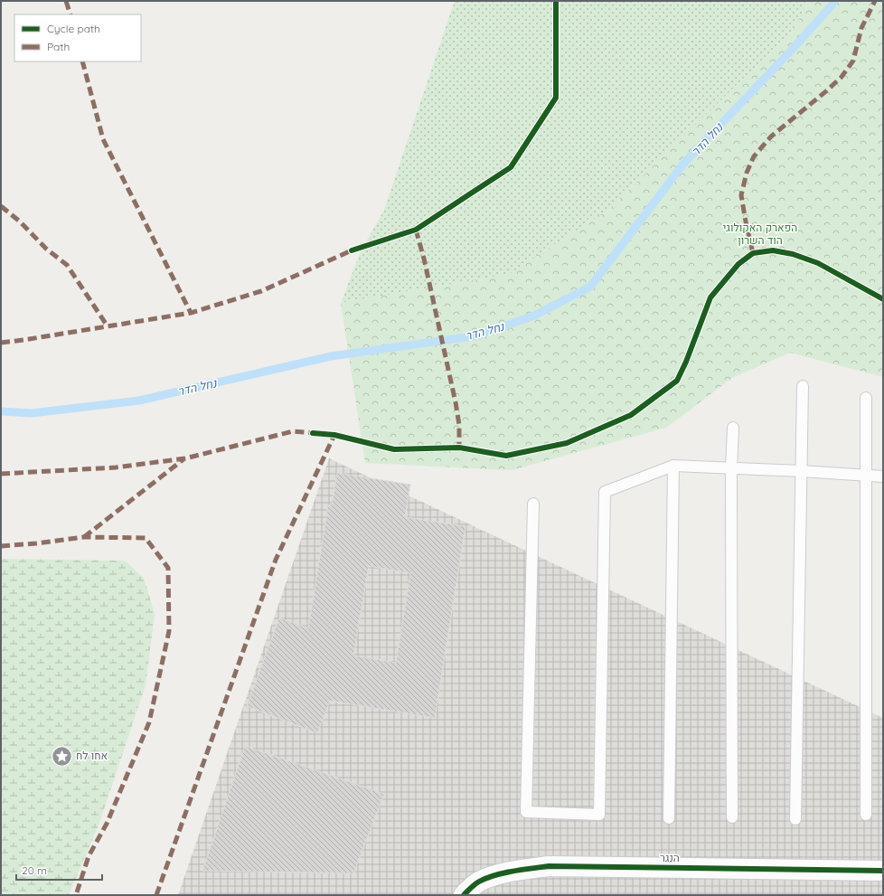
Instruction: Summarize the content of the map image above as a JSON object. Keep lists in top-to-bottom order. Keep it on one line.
{"streets":{"street":["הנגר"]},"water":["נחל הדר"],"parks":["הפארק האקולוגי הוד השרון"],"places":{"place":["אחו לח"]},"legend":["Cycle path","Path"],"scale_bar":"20 m"}
